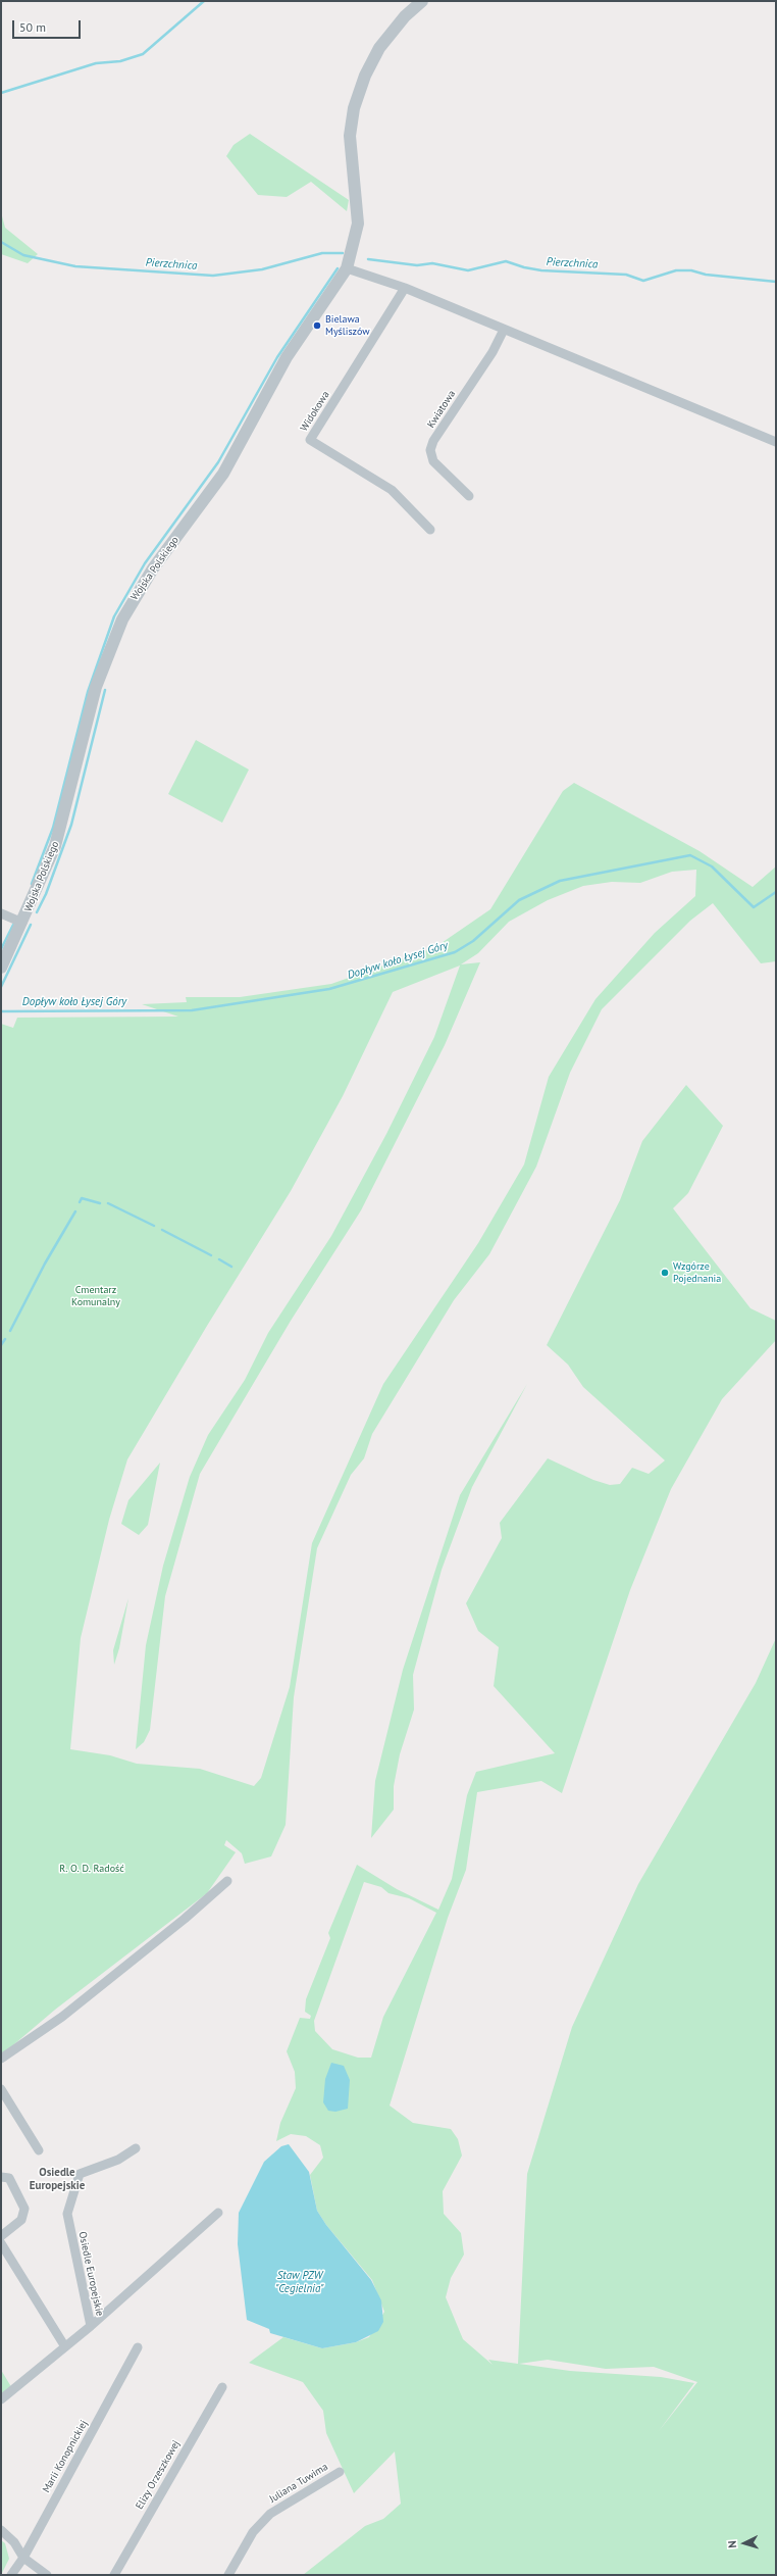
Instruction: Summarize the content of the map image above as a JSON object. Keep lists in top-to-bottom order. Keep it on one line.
{"streets":{"street":["Kwiatowa","Widokowa","Wojska Polskiego","Osiedle Europejskie","Marii Konopnickiej","Elizy Orzeszkowej","Juliana Tuwima"]},"districts":["Osiedle Europejskie"],"water":["Pierzchnica","Dopływ koło Łysej Góry","Staw PZW \"Cegielnia\""],"parks":["Cmentarz Komunalny","R. O. D. Radość"],"places":["Bielawa Myśliszów","Wzgórze Pojednania"],"scale_bar":"50 m","north":"left"}
